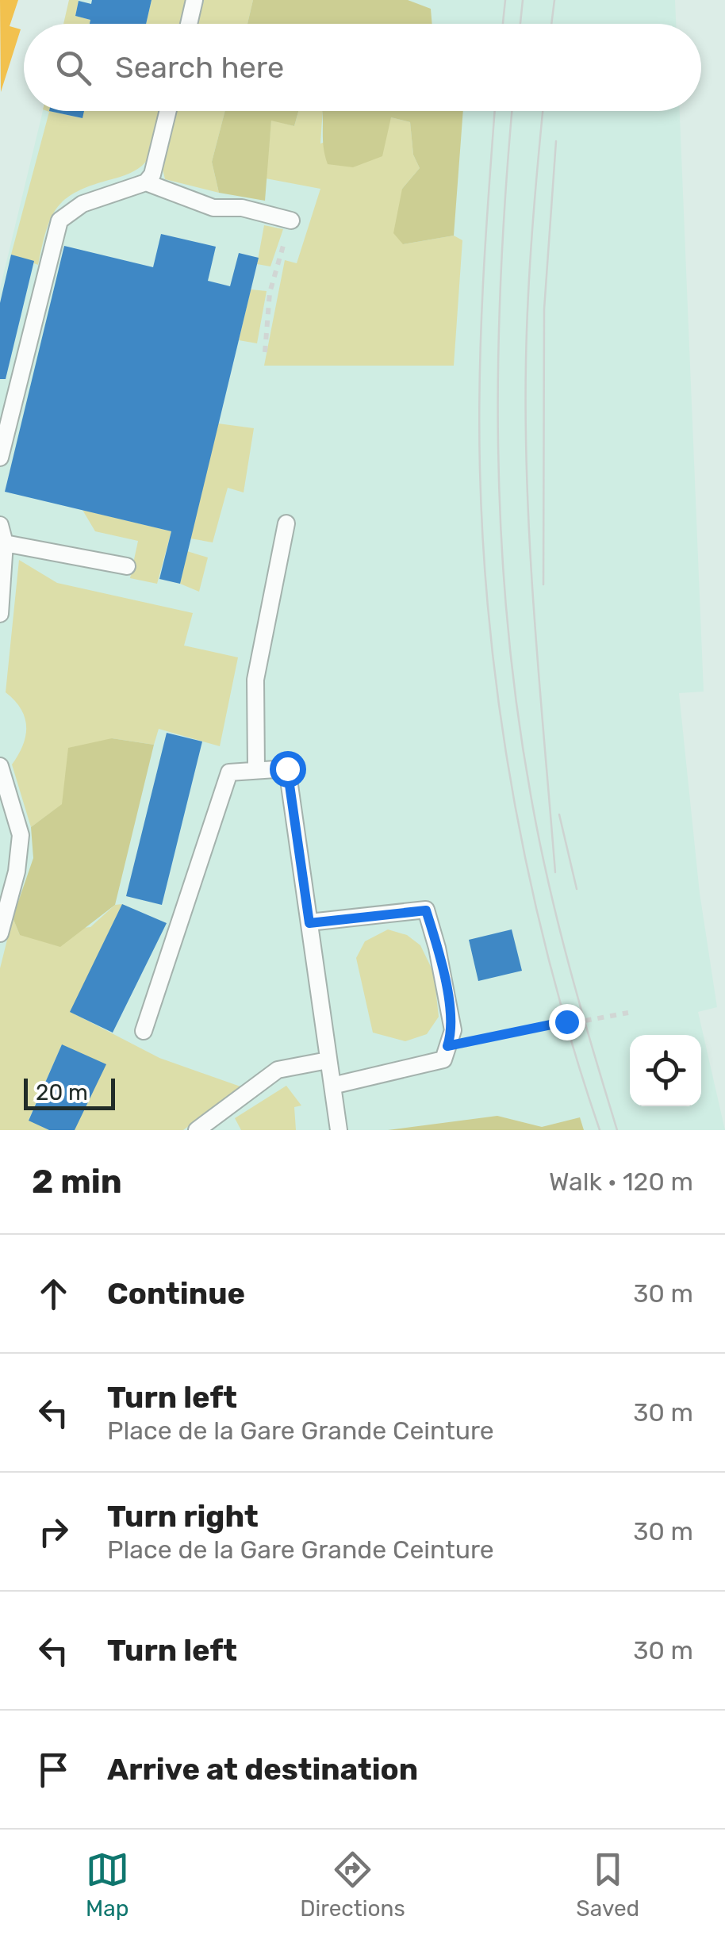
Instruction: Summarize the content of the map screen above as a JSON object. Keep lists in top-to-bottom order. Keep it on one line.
{"scale_bar":"20 m","page":{"search":"Search here","scale":"20 m","heading":["2 min","Walk · 120 m"],"list":[["Continue","30 m"],["Turn left","Place de la Gare Grande Ceinture","30 m"],["Turn right","Place de la Gare Grande Ceinture","30 m"],["Turn left","30 m"],"Arrive at destination"],"nav":["Map","Directions","Saved"]}}
